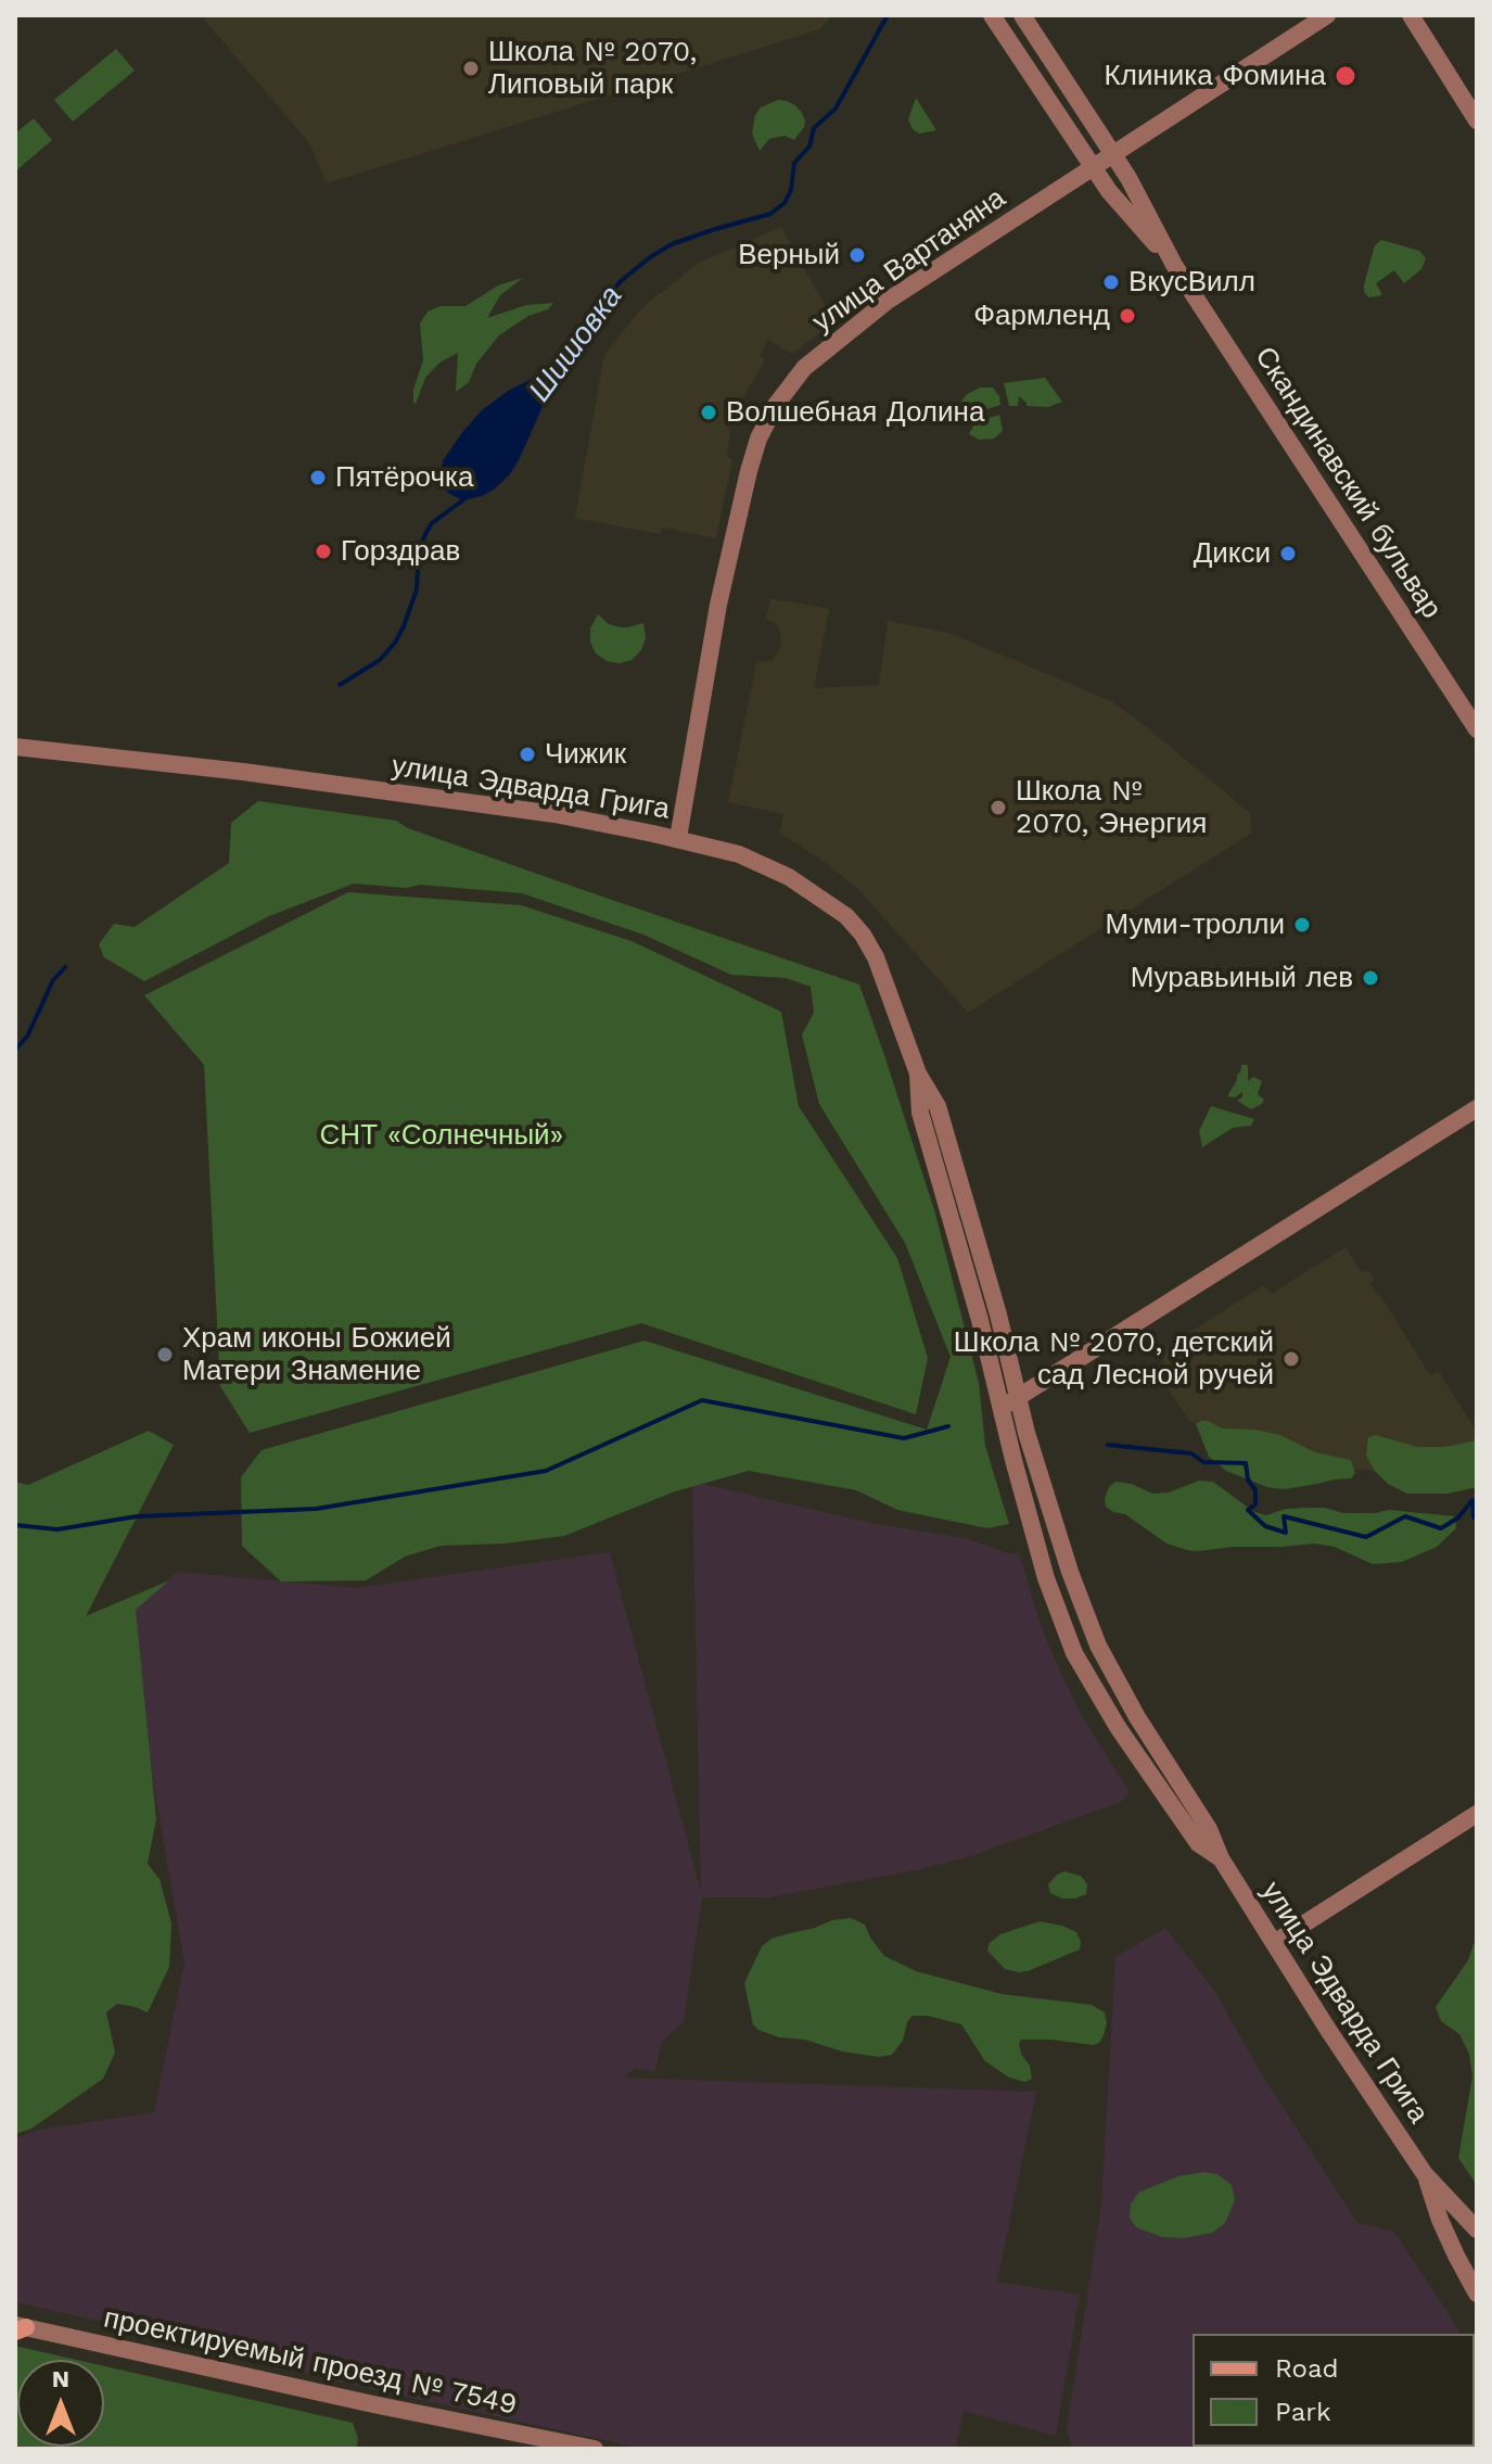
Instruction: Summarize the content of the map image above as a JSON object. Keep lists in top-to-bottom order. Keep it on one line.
{"streets":{"street":["улица Вартаняна","Скандинавский бульвар","улица Эдварда Грига","проектируемый проезд № 7549"]},"crossings":[["улица Вартаняна","Скандинавский бульвар"],["улица Вартаняна","улица Эдварда Грига"]],"water":["Шишовка"],"parks":["СНТ «Солнечный»"],"places":["Школа № 2070, Липовый парк","Клиника Фомина","Верный","ВкусВилл","Фармленд","Волшебная Долина","Пятёрочка","Горздрав","Дикси","Чижик","Школа № 2070, Энергия","Муми-тролли","Муравьиный лев","Храм иконы Божией Матери Знамение","Школа № 2070, детский сад Лесной ручей"],"legend":["Road","Park"],"north":"top"}
